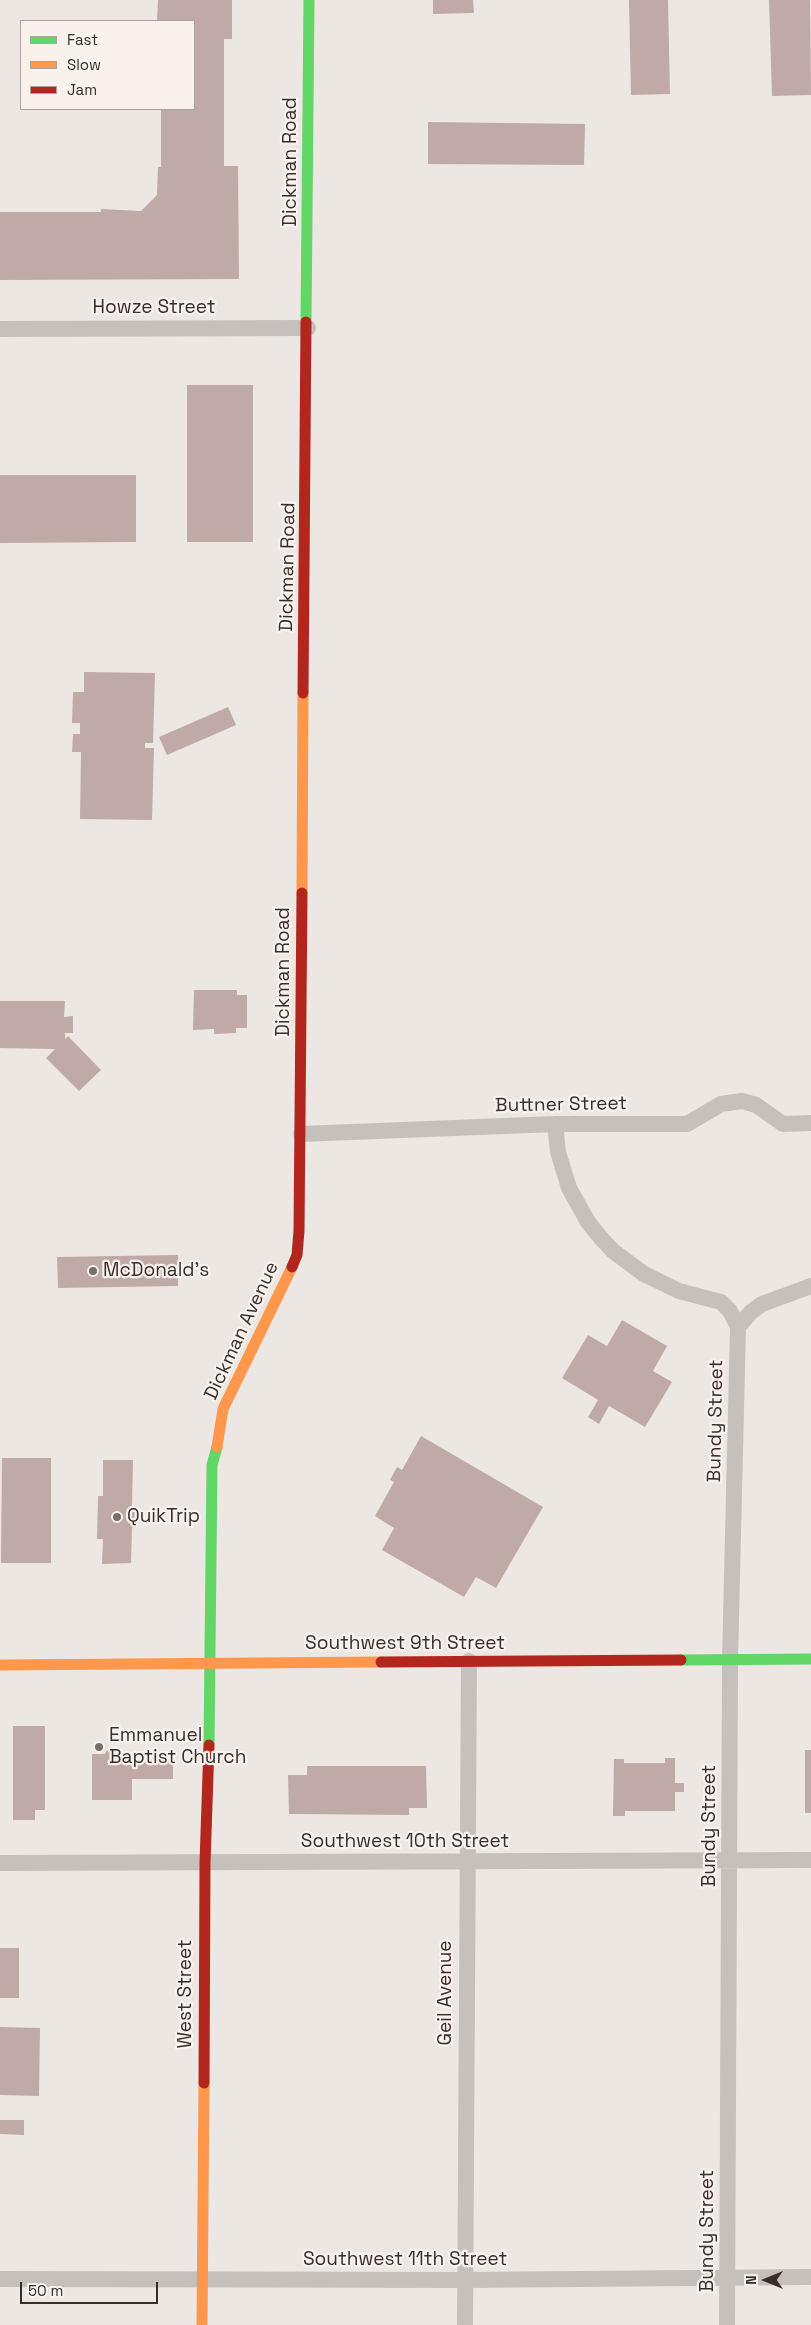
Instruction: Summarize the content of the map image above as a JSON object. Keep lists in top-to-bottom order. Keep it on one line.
{"streets":{"street":["Dickman Road","Howze Street","Buttner Street","Dickman Avenue","Bundy Street","Southwest 9th Street","Southwest 10th Street","Geil Avenue","West Street","Southwest 11th Street"]},"crossings":[["Dickman Road","Howze Street"],["Dickman Road","Buttner Street"],["Dickman Road","Dickman Avenue"],["Buttner Street","Dickman Avenue"],["Dickman Avenue","Southwest 9th Street"],["Dickman Avenue","West Street"],["Bundy Street","Southwest 9th Street"],["Bundy Street","Southwest 10th Street"],["Bundy Street","Southwest 11th Street"],["Southwest 9th Street","Geil Avenue"],["Southwest 9th Street","West Street"],["Southwest 10th Street","Geil Avenue"],["Southwest 10th Street","West Street"],["Geil Avenue","Southwest 11th Street"],["West Street","Southwest 11th Street"]],"places":["McDonald's","QuikTrip","Emmanuel Baptist Church"],"legend":["Fast","Slow","Jam"],"scale_bar":"50 m","north":"left"}
